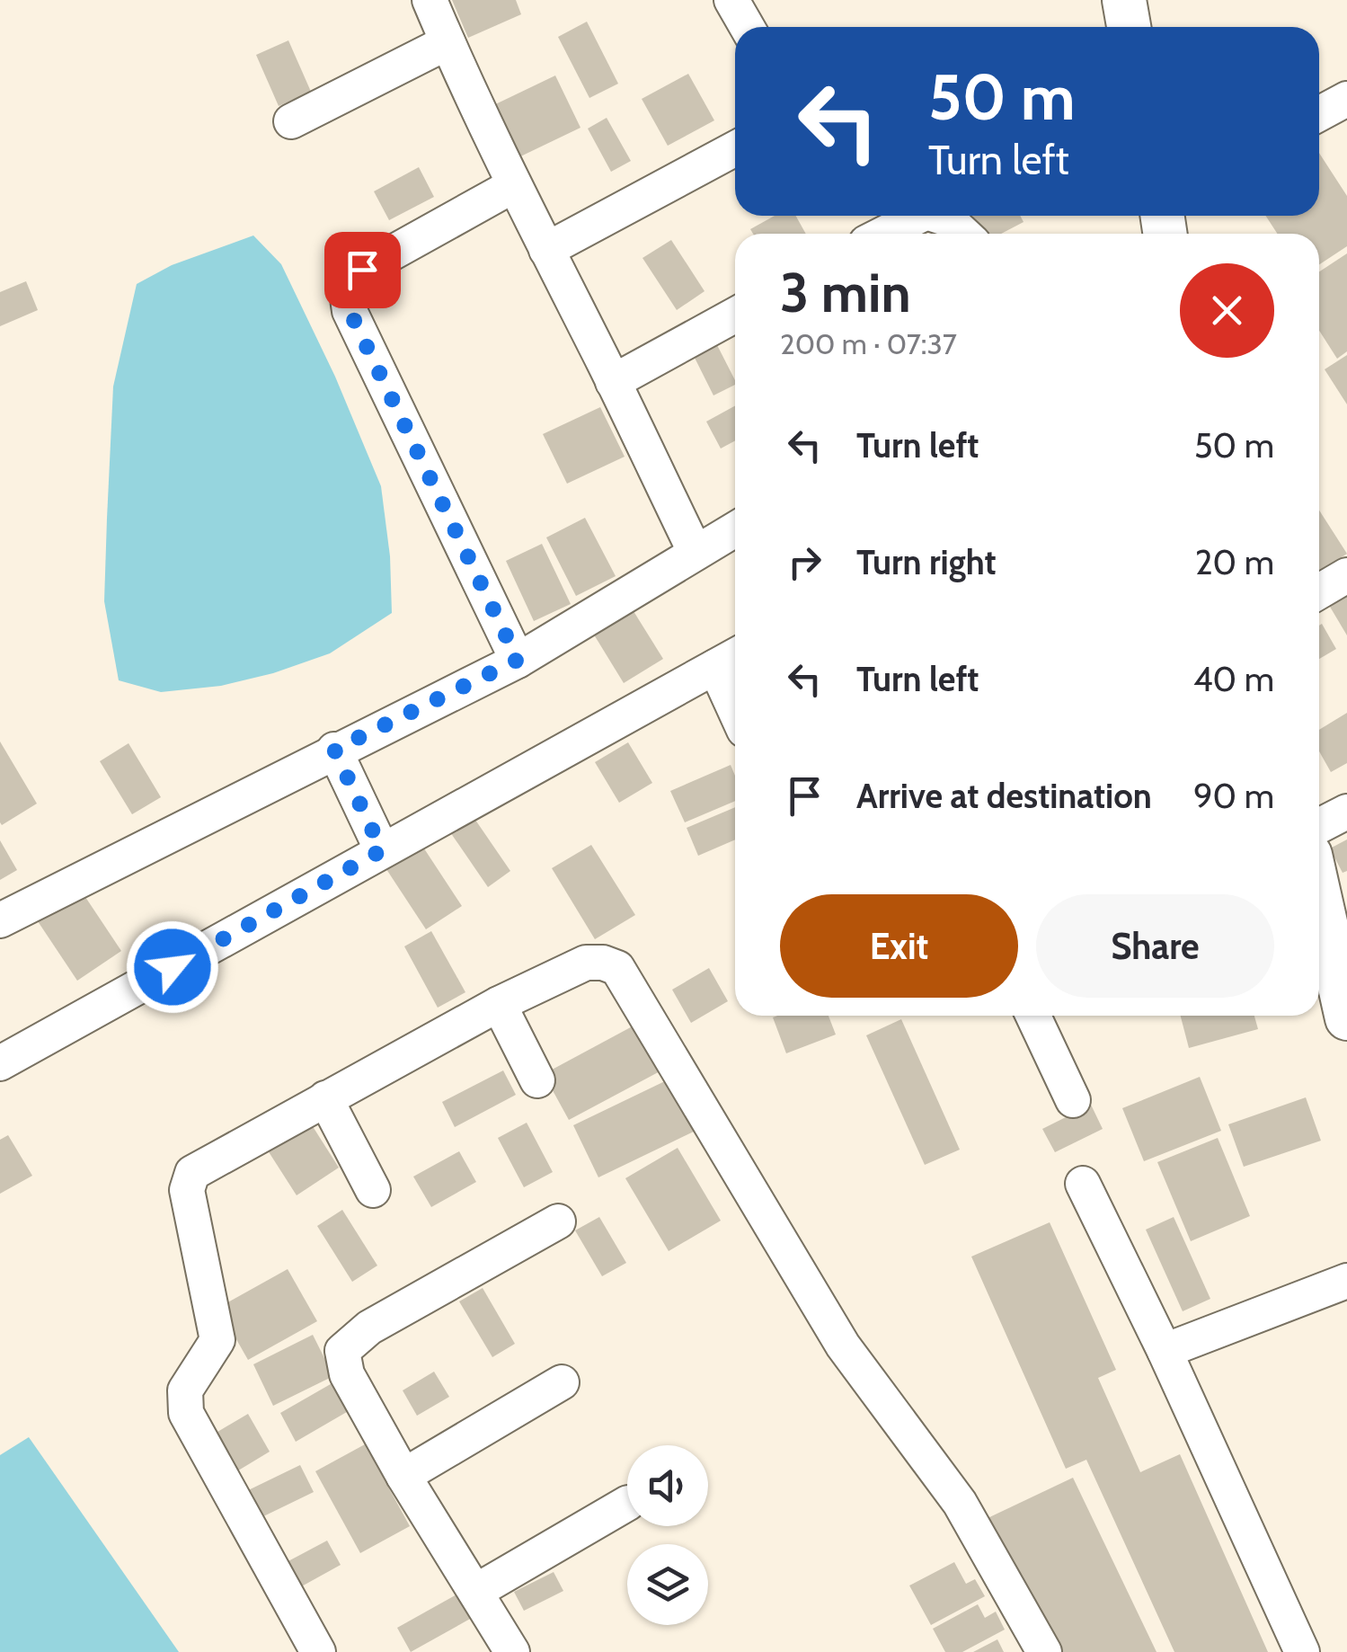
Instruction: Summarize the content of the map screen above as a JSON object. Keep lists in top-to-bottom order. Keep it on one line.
{"page":{"turn":["50 m","Turn left"],"heading":["3 min","200 m · 07:37"],"list":[{"name":"Turn left","value":"50 m"},{"name":"Turn right","value":"20 m"},{"name":"Turn left","value":"40 m"},{"name":"Arrive at destination","value":"90 m"}],"buttons":["Exit","Share"]}}
